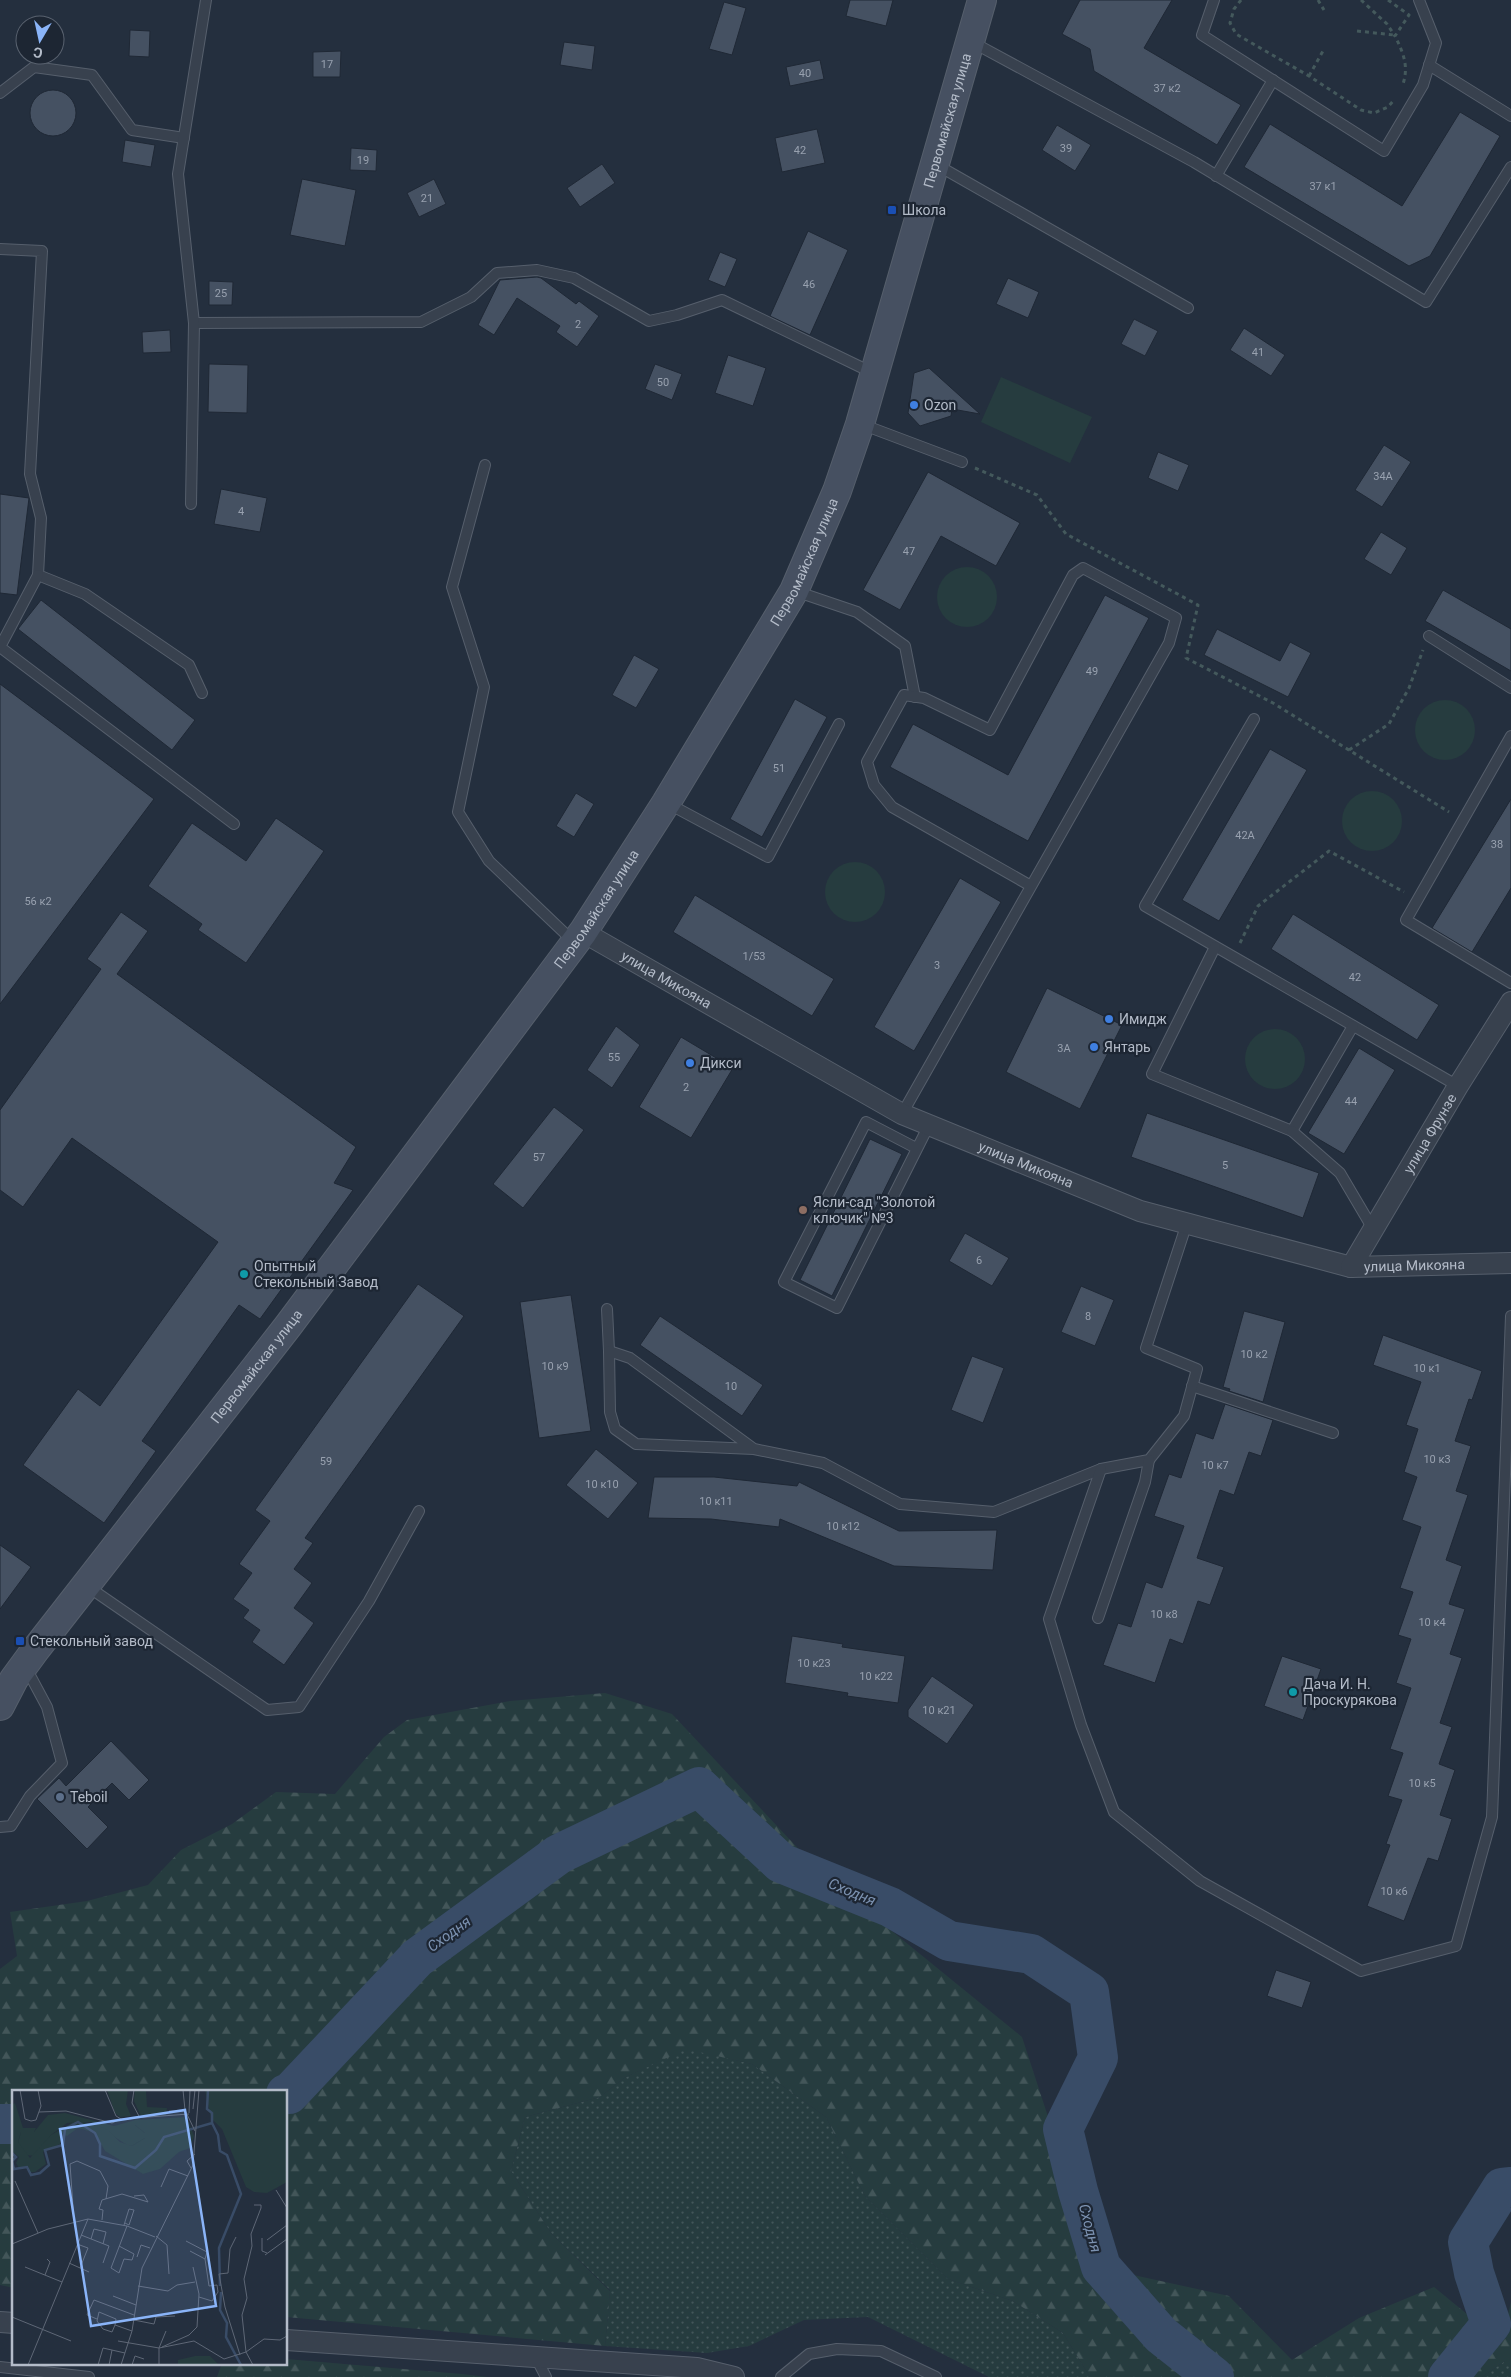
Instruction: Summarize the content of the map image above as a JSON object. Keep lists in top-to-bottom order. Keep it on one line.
{"streets":{"main road":["Первомайская улица"],"street":["улица Микояна","улица Фрунзе"]},"crossings":[["Первомайская улица","улица Микояна"],["улица Микояна","улица Фрунзе"]],"water":["Сходня"],"places":{"transit":["Школа","Стекольный завод"],"other":["Ozon","Имидж","Янтарь","Дикси","Ясли-сад \"Золотой ключик\" №3","Опытный Стекольный Завод","Дача И. Н. Проскурякова","Teboil"]},"house_numbers":["17","40","37 к2","39","42","19","37 к1","21","46","25","2","41","50","34А","4","47","49","51","42А","38","56 к2","1/53","3","42","3А","55","2","44","57","5","6","8","10 к2","10 к9","10 к1","10","10 к3","59","10 к7","10 к10","10 к11","10 к12","10 к8","10 к4","10 к23","10 к22","10 к21","10 к5","10 к6"],"north":"bottom"}
